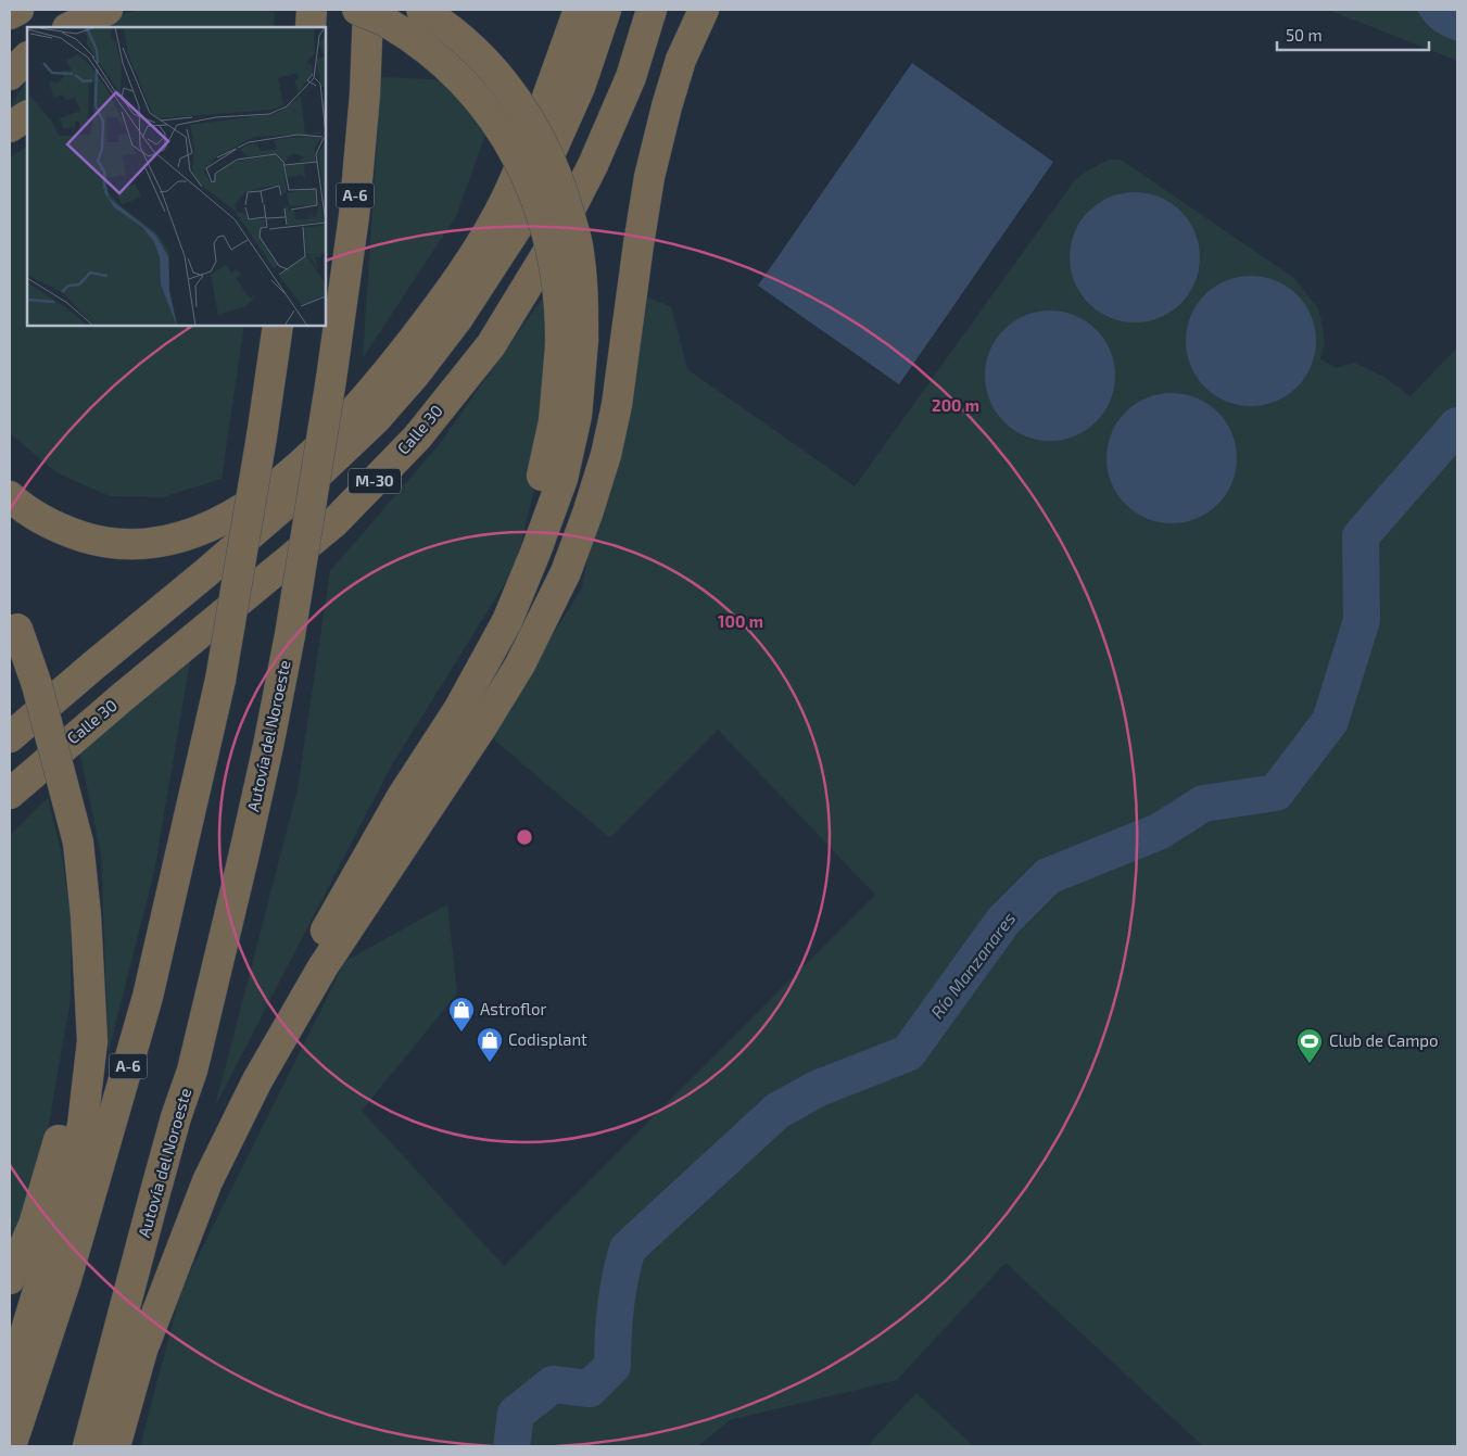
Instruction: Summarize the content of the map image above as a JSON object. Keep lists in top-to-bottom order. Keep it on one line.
{"streets":{"highway":["A-6","Calle 30","M-30","Autovía del Noroeste"]},"water":["Río Manzanares"],"places":{"shop":["Astroflor","Codisplant"],"sports":["Club de Campo"]},"scale_bar":"50 m","rings":["200 m","100 m"]}
